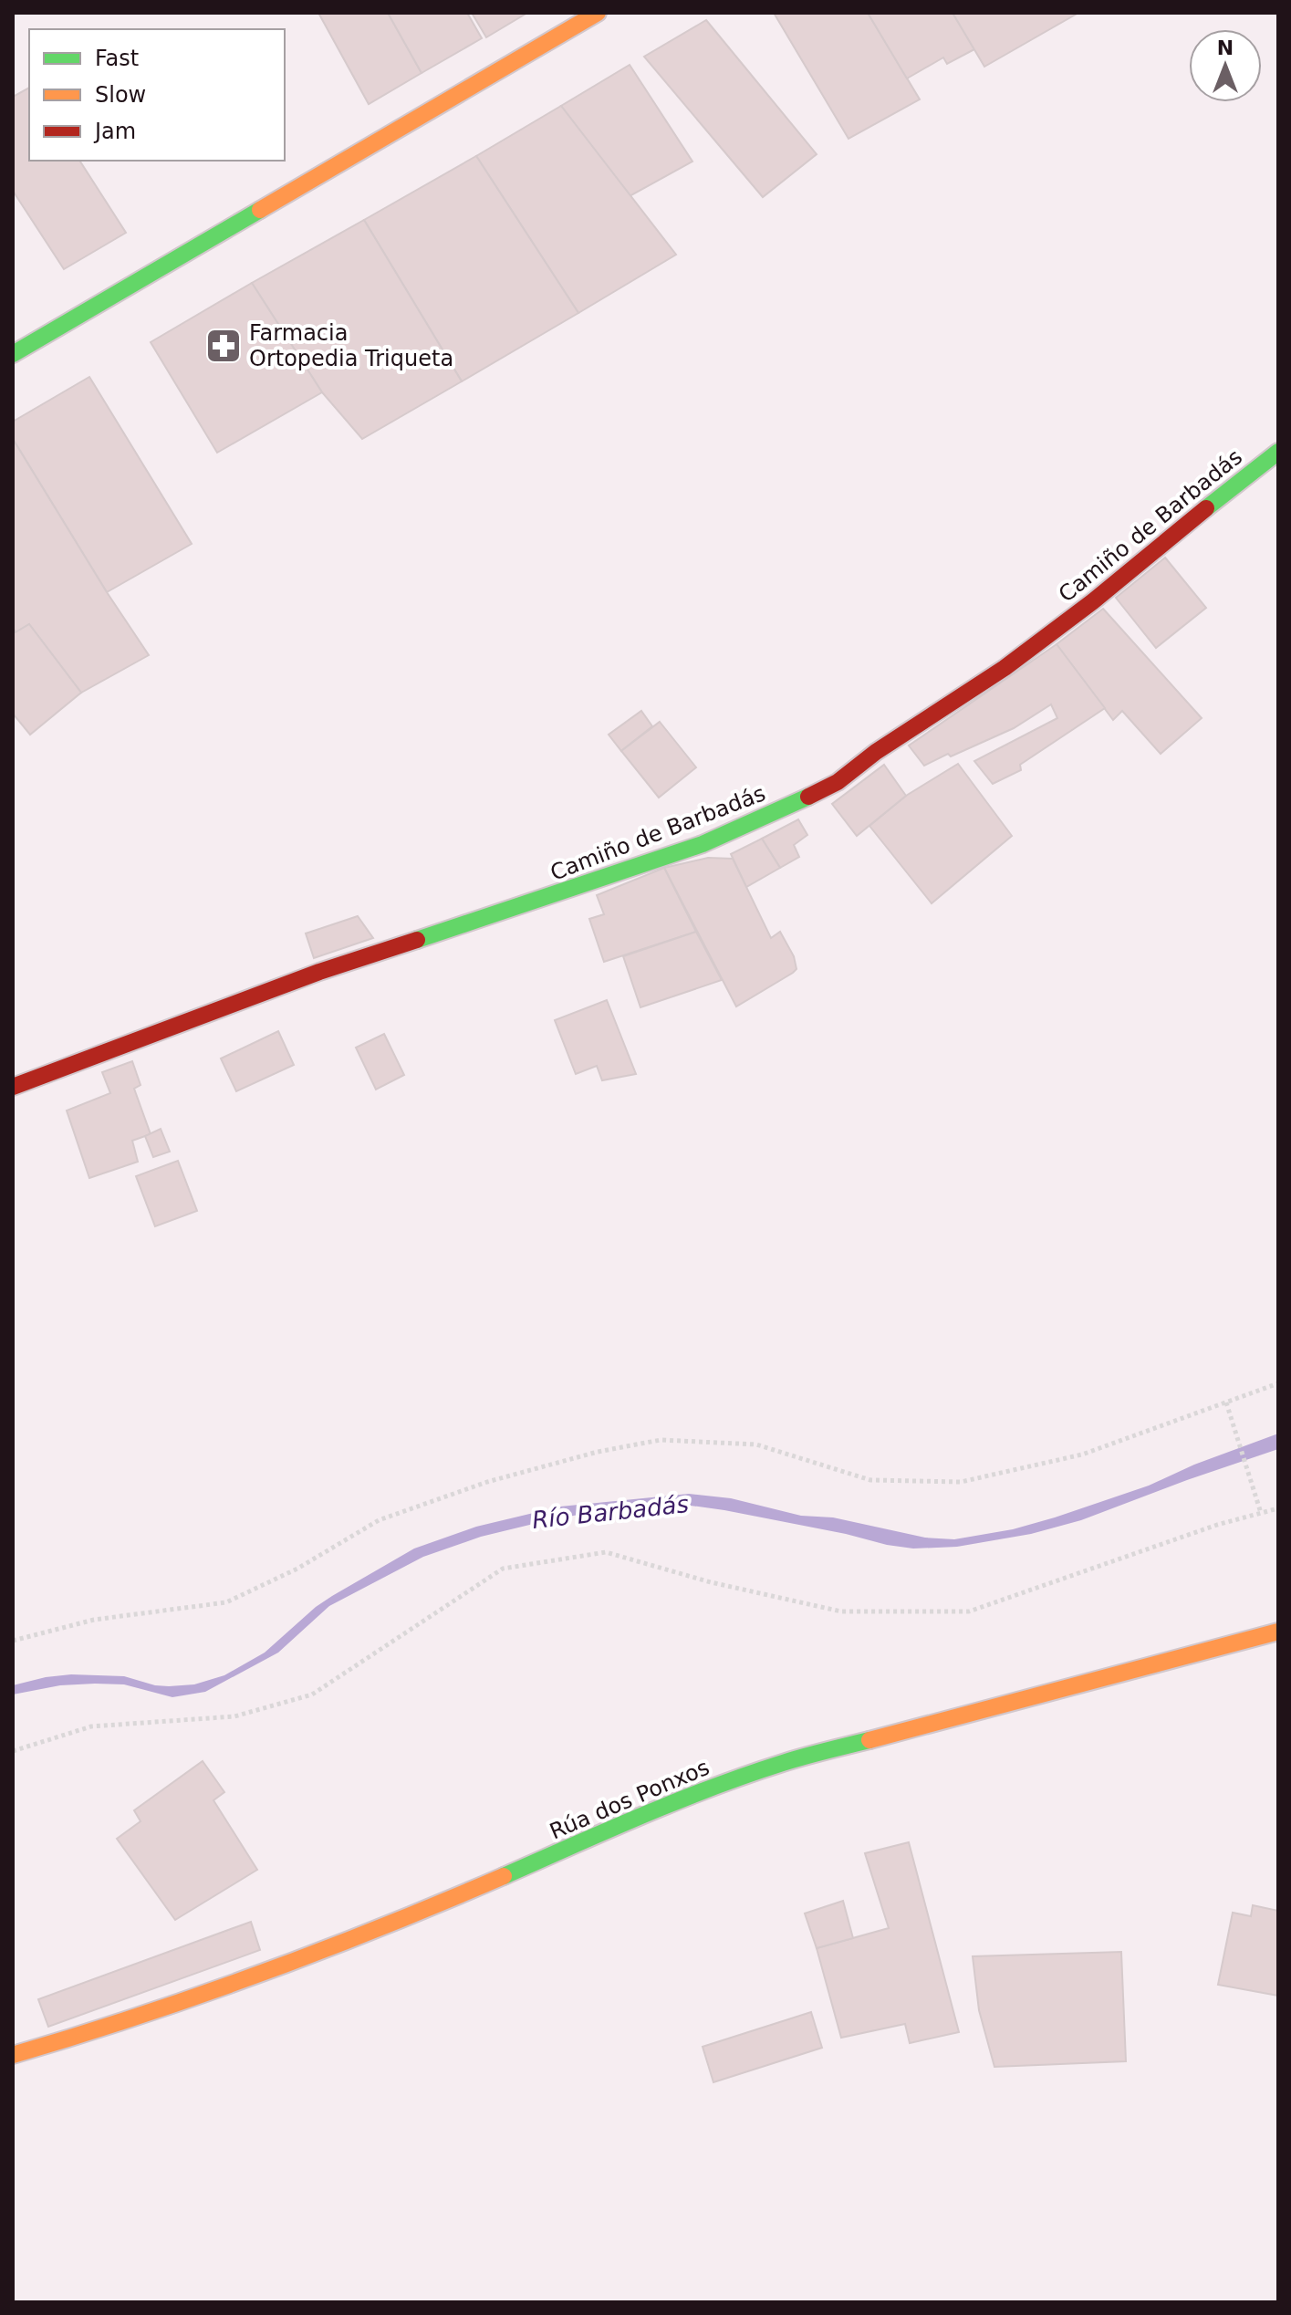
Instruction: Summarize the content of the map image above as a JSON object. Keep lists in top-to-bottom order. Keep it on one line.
{"streets":{"street":["Camiño de Barbadás","Rúa dos Ponxos"]},"water":["Río Barbadás"],"places":{"pharmacy":["Farmacia Ortopedia Triqueta"]},"legend":["Fast","Slow","Jam"],"north":"top"}
